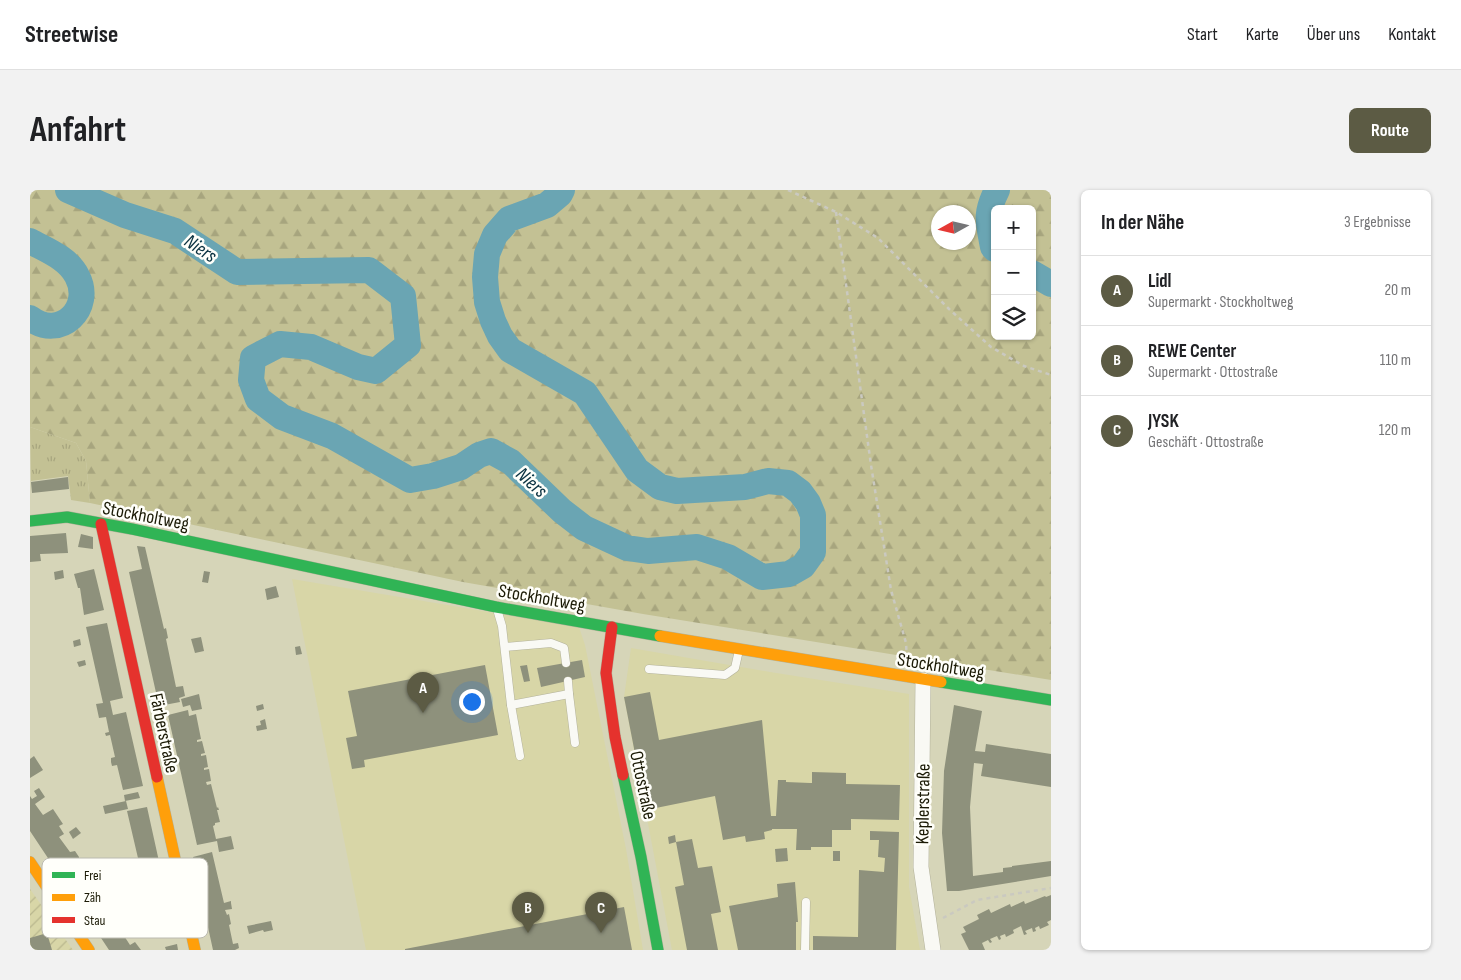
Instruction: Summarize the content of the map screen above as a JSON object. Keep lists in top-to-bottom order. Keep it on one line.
{"streets":{"main road":["Stockholtweg","Färberstraße","Ottostraße"],"street":["Keplerstraße"]},"crossings":[["Stockholtweg","Färberstraße"],["Stockholtweg","Ottostraße"],["Stockholtweg","Keplerstraße"]],"water":["Niers"],"legend":["Frei","Zäh","Stau"],"north":"left","page":{"header":"Streetwise","nav":["Start","Karte","Über uns","Kontakt"],"buttons":"Route","title":"Anfahrt","heading":["In der Nähe","3 Ergebnisse"],"map_buttons":["+","−"],"list":[{"mark":"A","name":"Lidl","note":"Supermarkt · Stockholtweg","value":"20 m"},{"mark":"B","name":"REWE Center","note":"Supermarkt · Ottostraße","value":"110 m"},{"mark":"C","name":"JYSK","note":"Geschäft · Ottostraße","value":"120 m"}],"pins":["A","B","C"]}}
